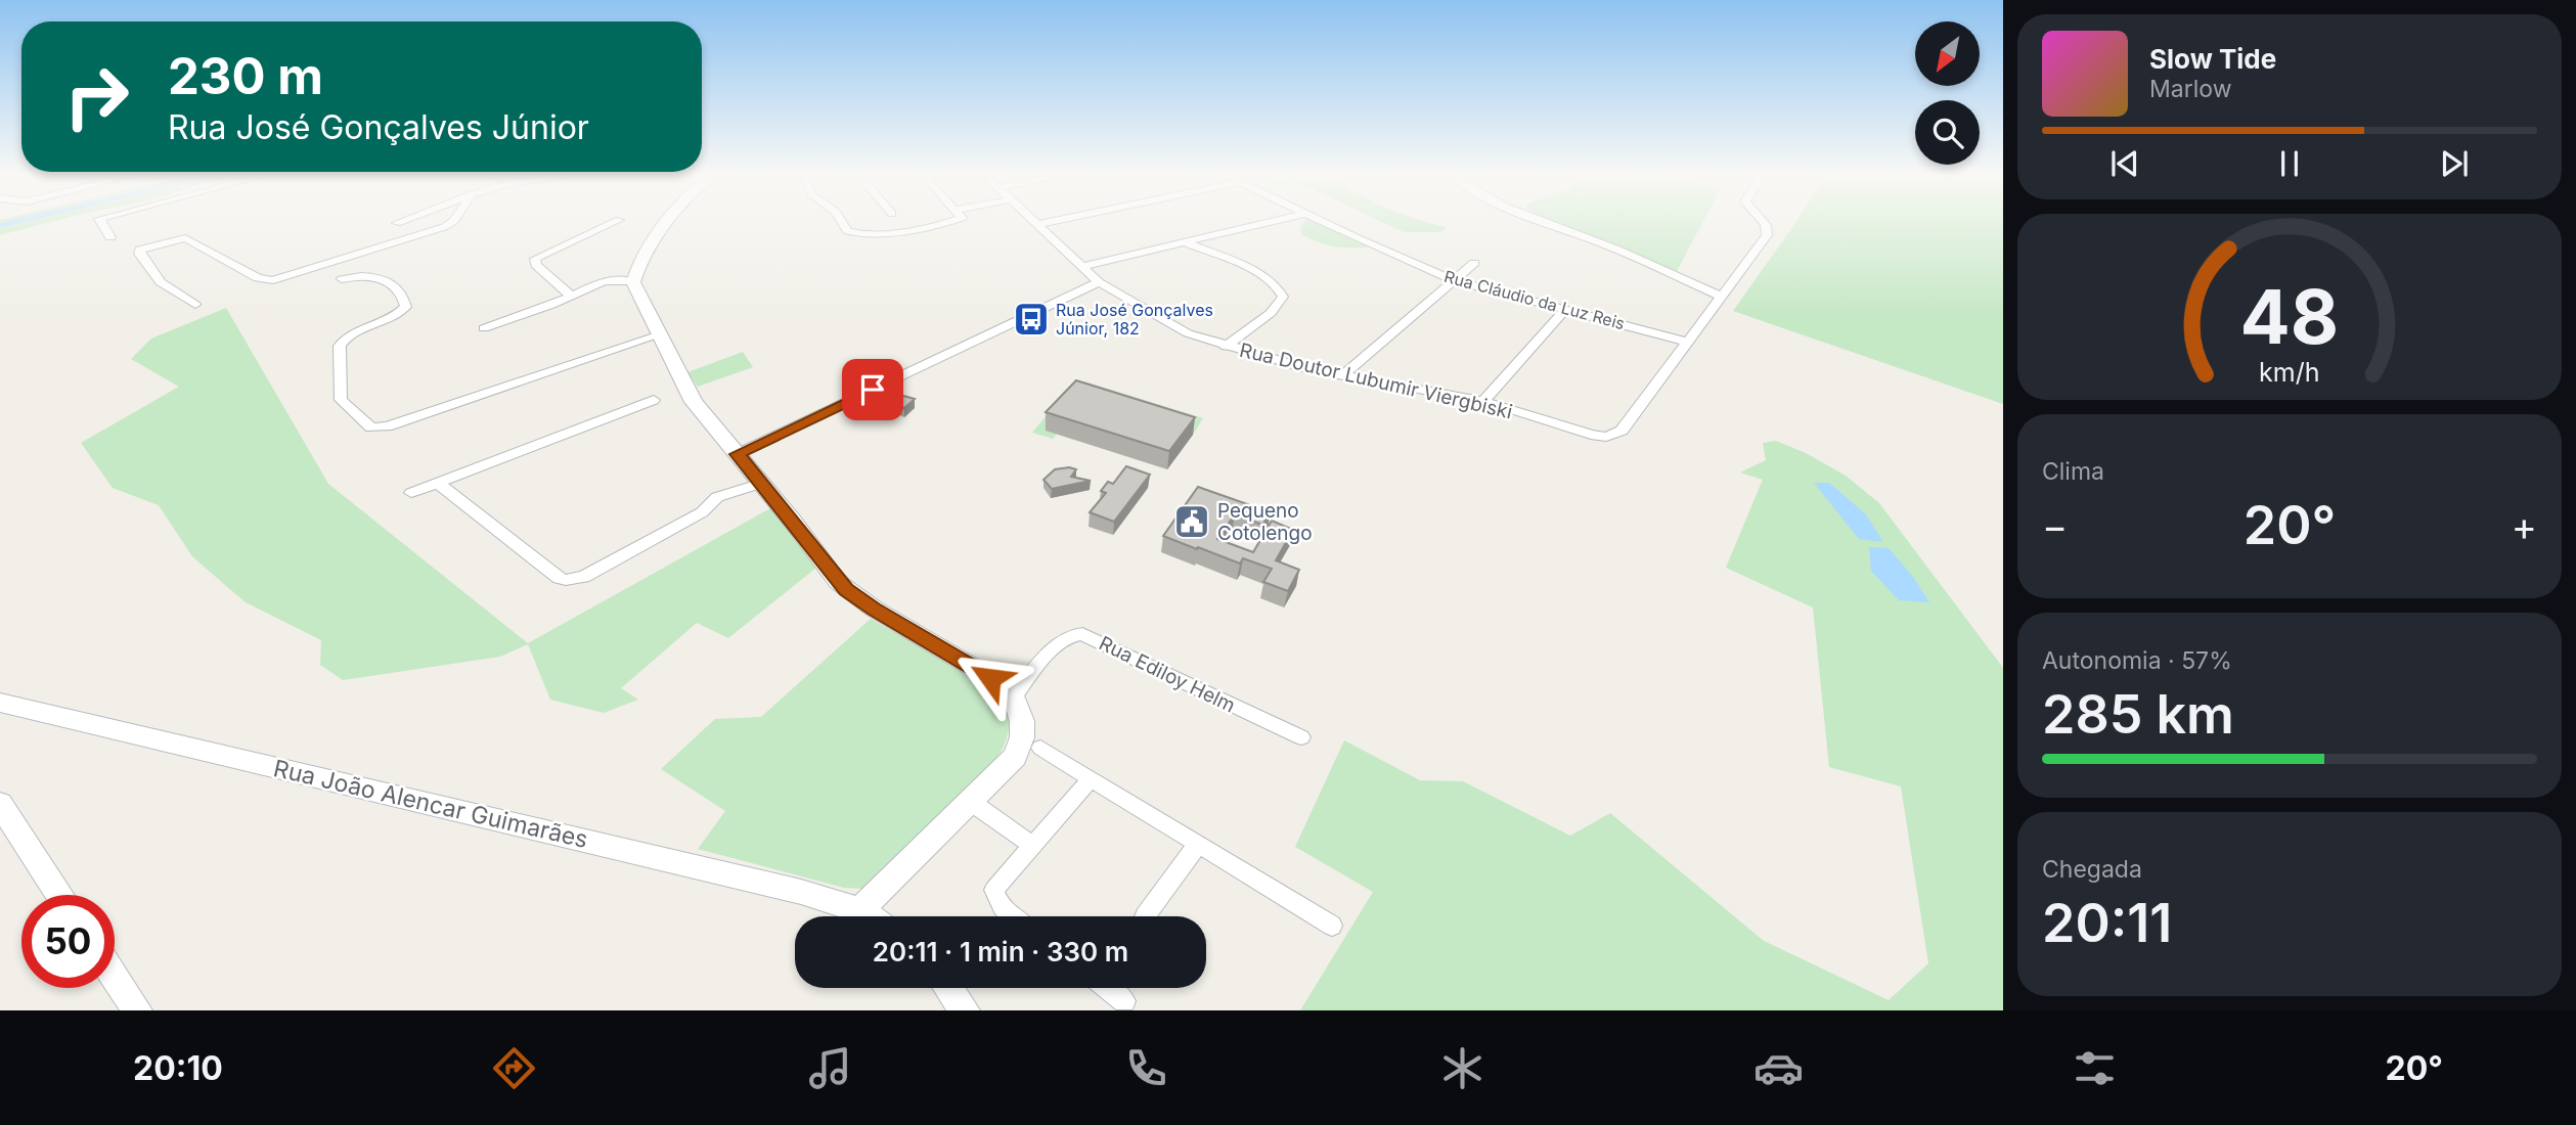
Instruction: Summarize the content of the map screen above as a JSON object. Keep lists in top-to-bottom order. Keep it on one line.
{"streets":{"main road":["Rua João Alencar Guimarães"],"street":["Rua Cláudio da Luz Reis","Rua Doutor Lubumir Viergbiski","Rua Ediloy Helm"]},"crossings":[["Rua Cláudio da Luz Reis","Rua Doutor Lubumir Viergbiski"]],"places":{"bus stop":["Rua José Gonçalves Júnior, 182"],"public building":["Pequeno Cotolengo"]},"north":"bottom left","page":{"turn":["230 m","Rua José Gonçalves Júnior"],"song":["Slow Tide","Marlow"],"tile":["Clima",["Autonomia · 57%","285 km"],["Chegada","20:11"]],"heat":["−","20°","+"],"limit":"50","trip":"20:11 · 1 min · 330 m","tabs":["20:10","20°"],"gauge":["48","km/h"]}}
